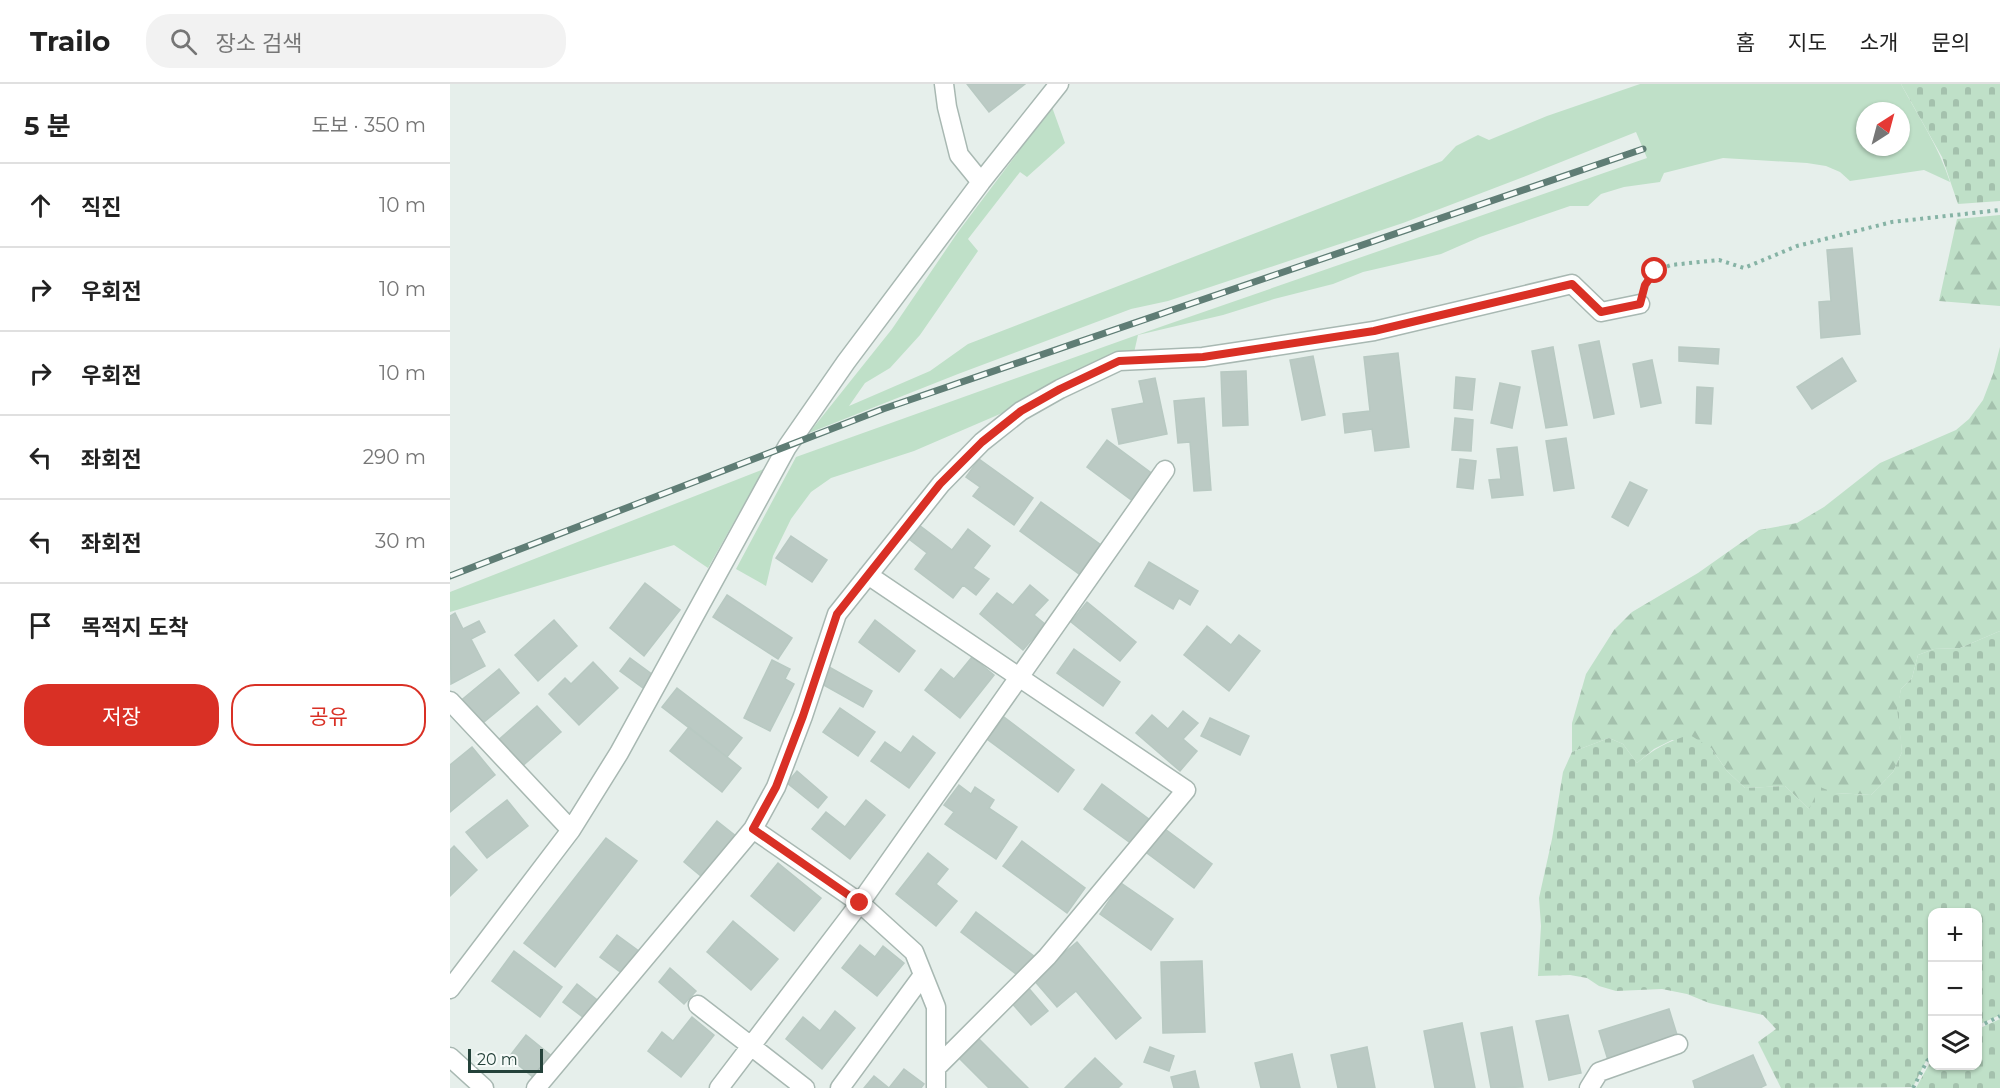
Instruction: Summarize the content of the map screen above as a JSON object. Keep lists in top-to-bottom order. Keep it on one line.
{"scale_bar":"20 m","north":"top right","page":{"header":"Trailo","search":"장소 검색","nav":["홈","지도","소개","문의"],"heading":["5 분","도보 · 350 m"],"list":[["직진","10 m"],["우회전","10 m"],["우회전","10 m"],["좌회전","290 m"],["좌회전","30 m"],"목적지 도착"],"buttons":["저장","공유"],"map_buttons":["+","−"],"scale":"20 m"}}
